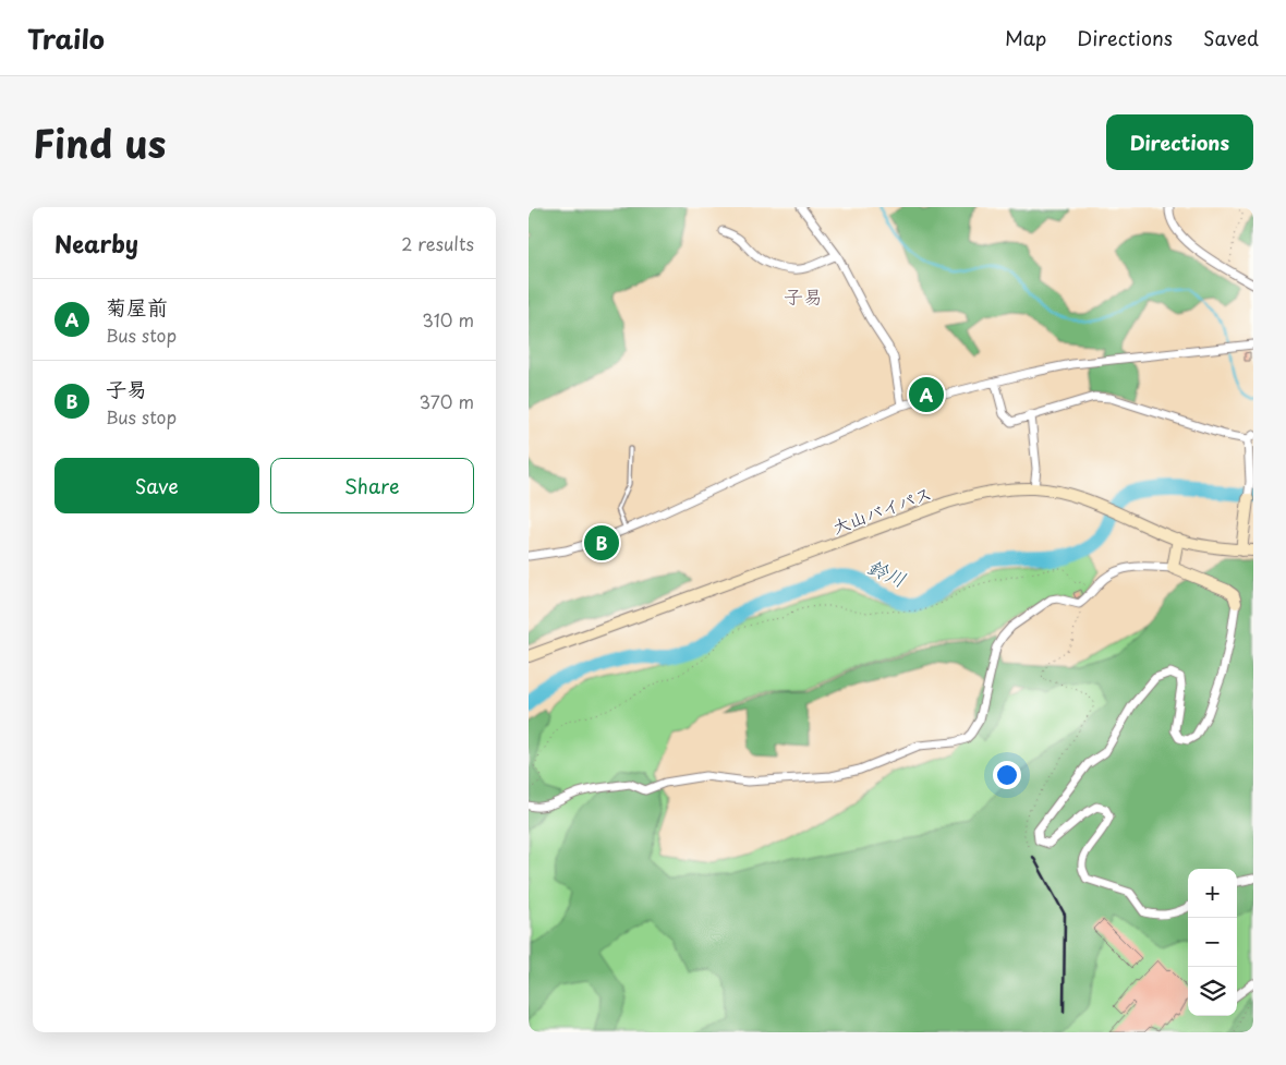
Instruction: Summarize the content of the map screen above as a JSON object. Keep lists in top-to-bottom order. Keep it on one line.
{"streets":{"main road":["大山バイパス"]},"districts":["子易"],"water":["鈴川"],"page":{"header":"Trailo","nav":["Map","Directions","Saved"],"title":"Find us","buttons":["Directions",["Save","Share"]],"heading":["Nearby","2 results"],"list":[{"mark":"A","name":"菊屋前","note":"Bus stop","value":"310 m"},{"mark":"B","name":"子易","note":"Bus stop","value":"370 m"}],"pins":["A","B"],"map_buttons":["+","−"]}}
